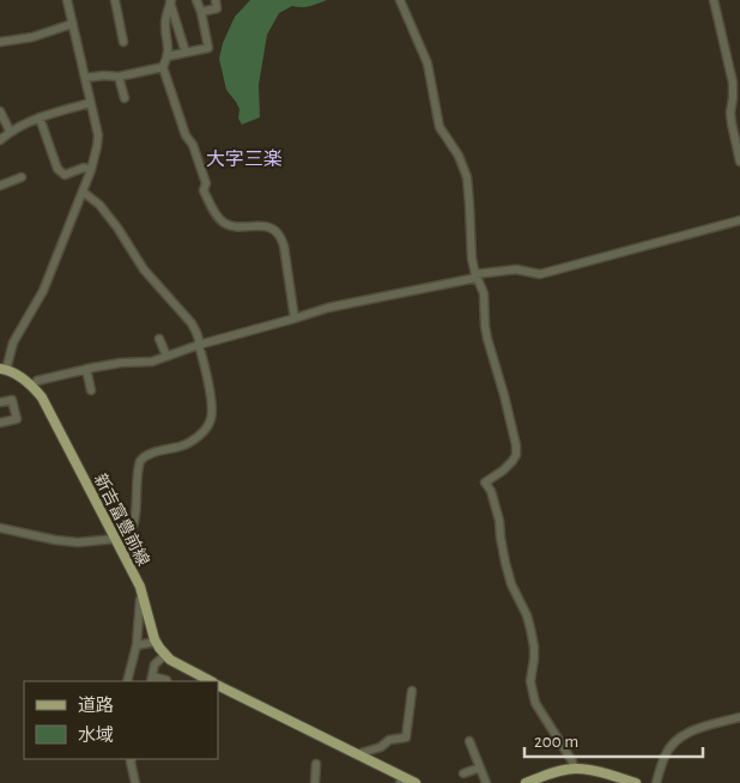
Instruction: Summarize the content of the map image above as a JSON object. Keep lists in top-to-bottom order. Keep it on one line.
{"streets":{"main road":["新吉富豊前線"]},"districts":["大字三楽"],"legend":["道路","水域"],"scale_bar":"200 m"}
